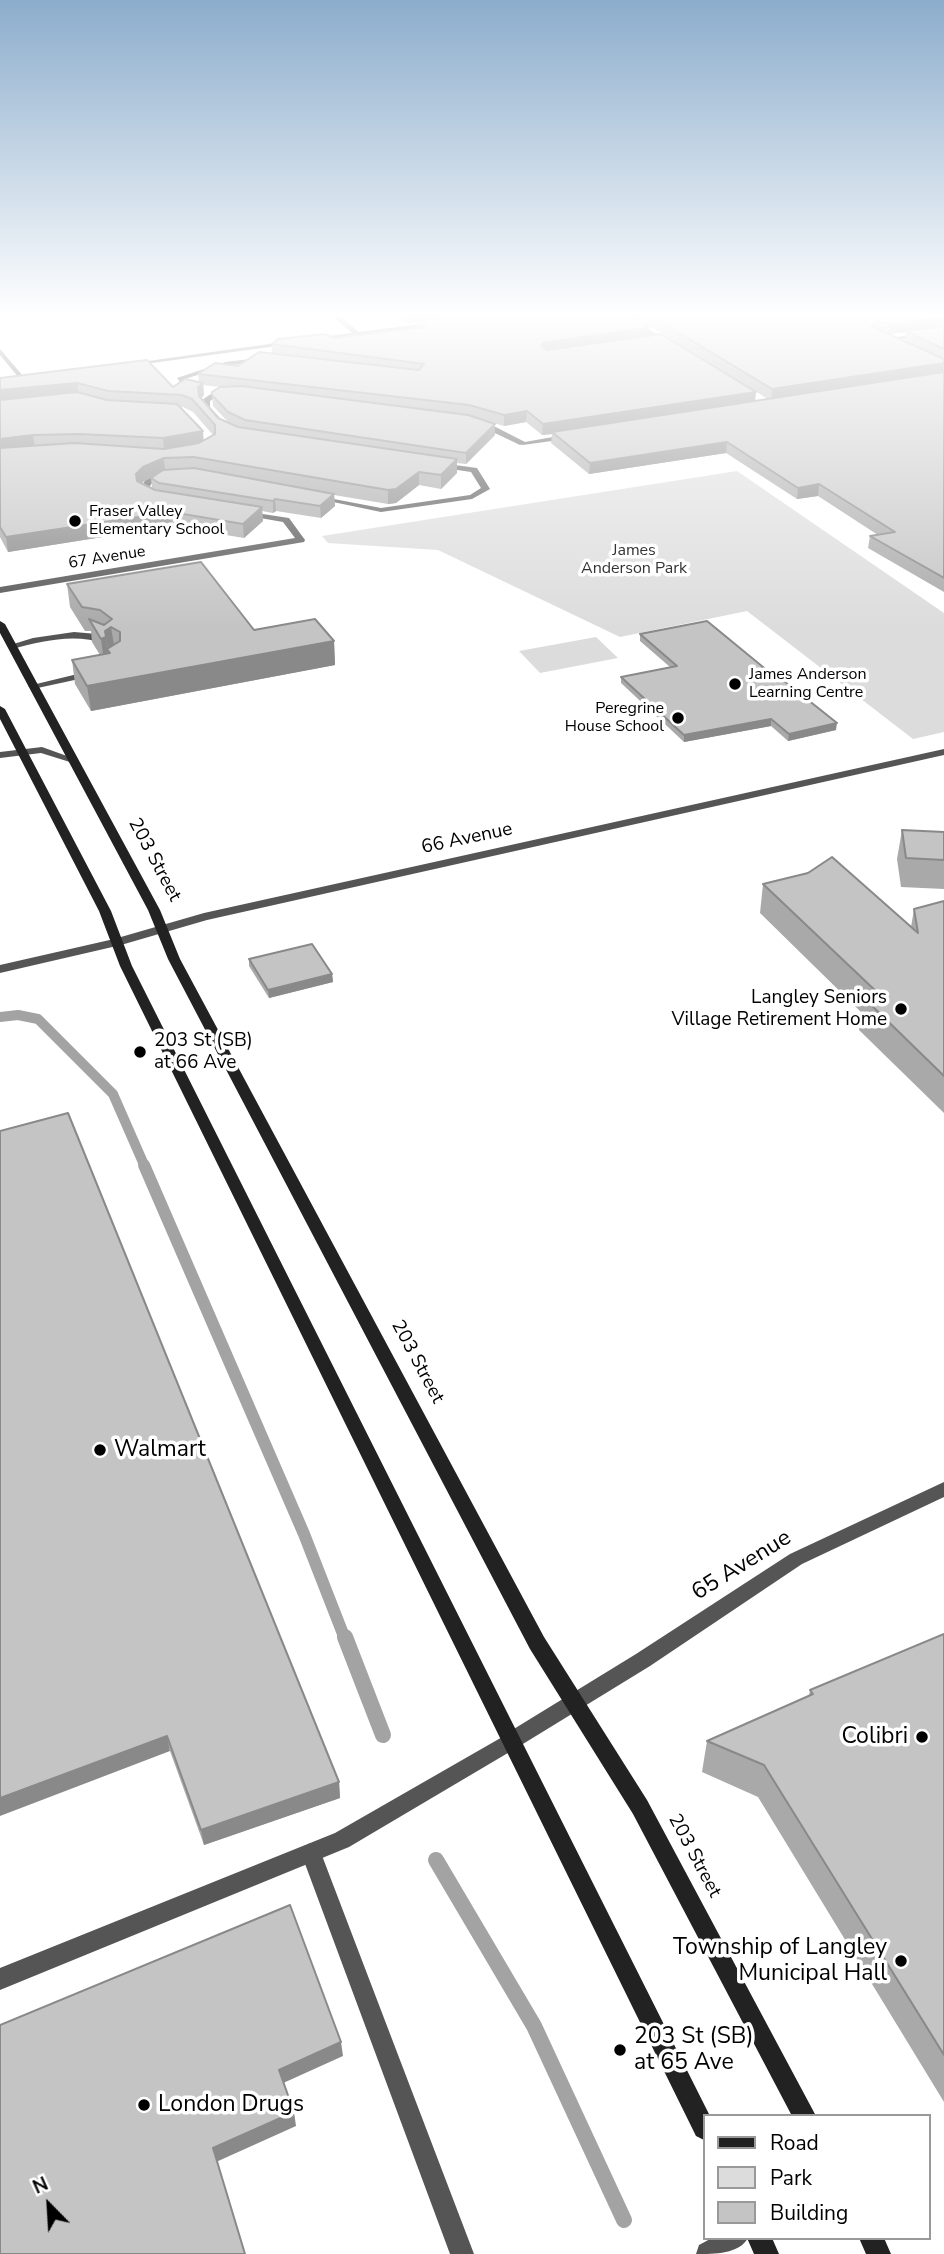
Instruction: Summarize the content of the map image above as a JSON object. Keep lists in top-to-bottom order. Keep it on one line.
{"streets":{"main road":["203 Street"],"street":["67 Avenue","66 Avenue","65 Avenue"]},"crossings":[["66 Avenue","203 Street"],["203 Street","65 Avenue"]],"parks":["James Anderson Park"],"places":["Fraser Valley Elementary School","James Anderson Learning Centre","Peregrine House School","Langley Seniors Village Retirement Home","203 St (SB) at 66 Ave","Walmart","Colibri","Township of Langley Municipal Hall","203 St (SB) at 65 Ave","London Drugs"],"legend":["Road","Park","Building"],"north":"top left"}
